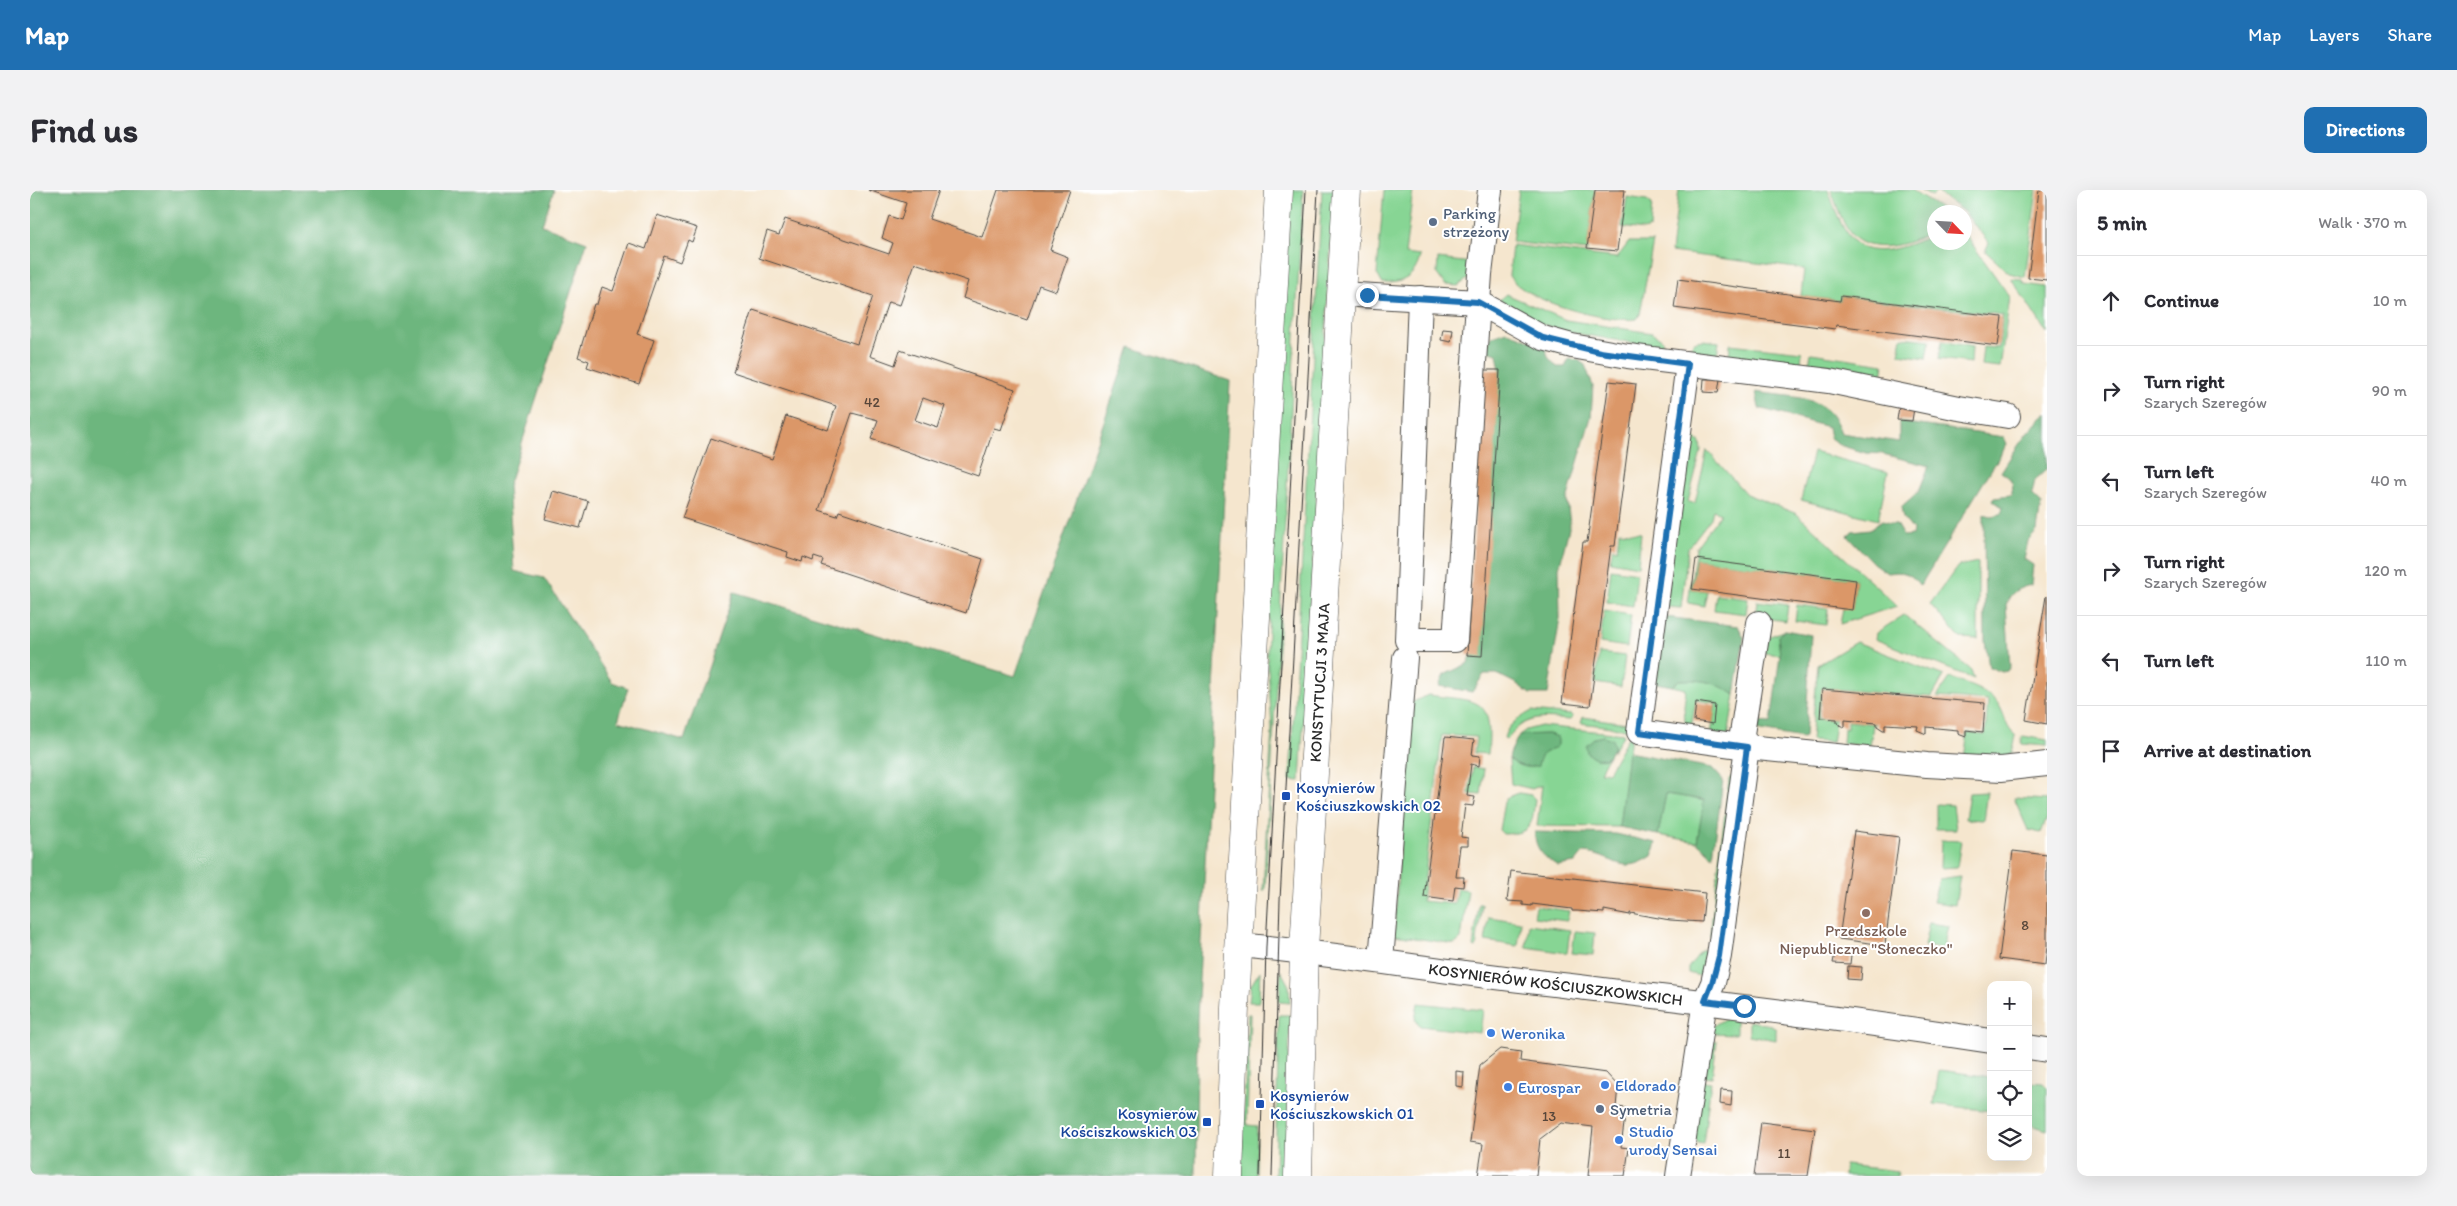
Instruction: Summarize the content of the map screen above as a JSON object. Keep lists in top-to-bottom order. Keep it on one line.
{"streets":{"street":["KONSTYTUCJI 3 MAJA","KOSYNIERÓW KOŚCIUSZKOWSKICH"]},"crossings":[["KONSTYTUCJI 3 MAJA","KOSYNIERÓW KOŚCIUSZKOWSKICH"]],"places":{"other":["Parking strzeżony","Przedszkole Niepubliczne \"Słoneczko\"","Weronika","Eldorado","Eurospar","Symetria","Studio urody Sensai"],"transit":["Kosynierów Kościuszkowskich 02","Kosynierów Kościuszkowskich 01","Kosynierów Kościszkowskich 03"]},"house_numbers":["42","8","13","11"],"north":"bottom right","page":{"header":"Map","nav":["Map","Layers","Share"],"buttons":"Directions","title":"Find us","heading":["5 min","Walk · 370 m"],"list":[["Continue","10 m"],["Turn right","Szarych Szeregów","90 m"],["Turn left","Szarych Szeregów","40 m"],["Turn right","Szarych Szeregów","120 m"],["Turn left","110 m"],"Arrive at destination"],"map_buttons":["+","−"]}}
